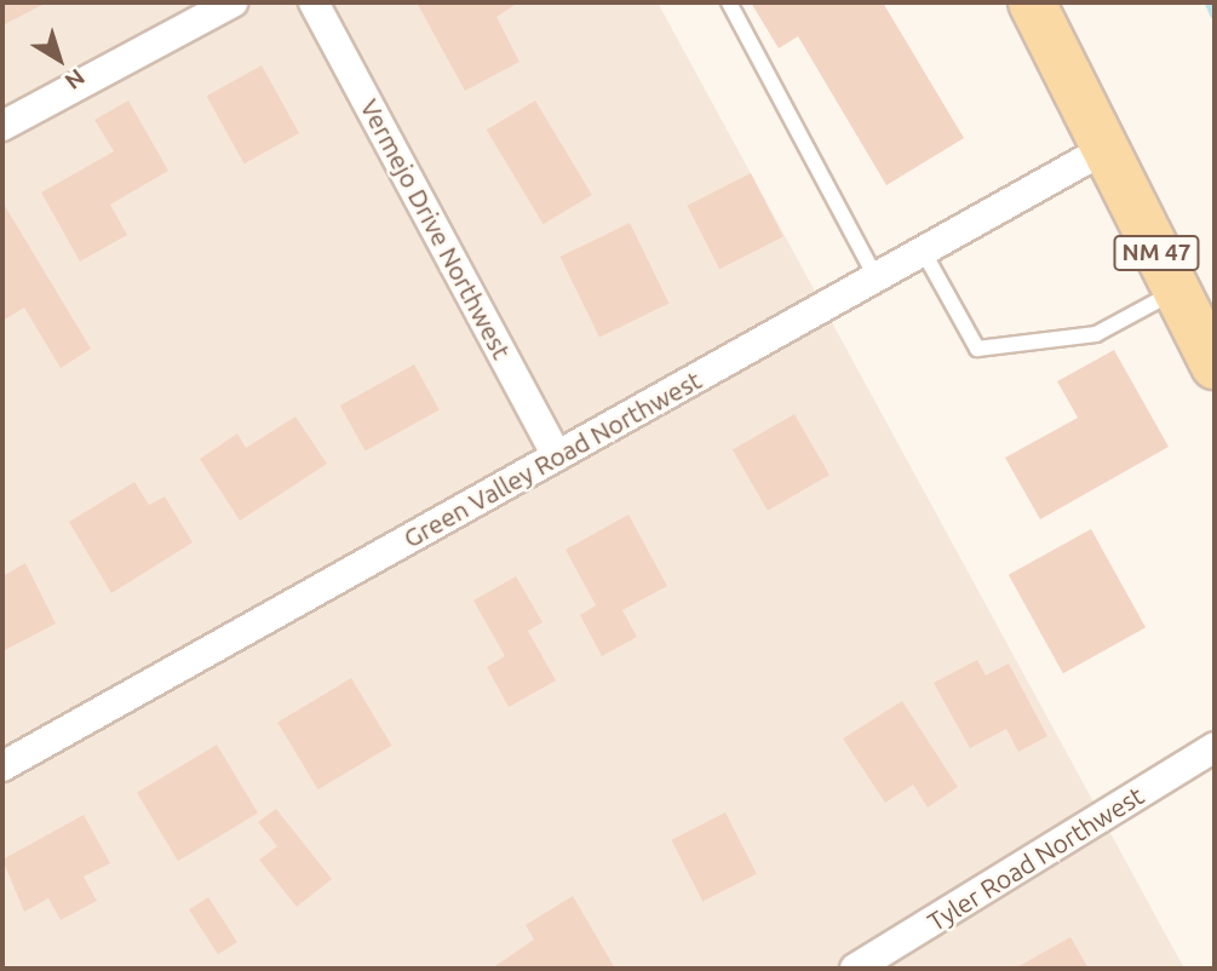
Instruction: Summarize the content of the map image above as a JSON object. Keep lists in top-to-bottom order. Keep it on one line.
{"streets":{"main road":["NM 47"],"street":["Vermejo Drive Northwest","Green Valley Road Northwest","Tyler Road Northwest"]},"crossings":[["Vermejo Drive Northwest","Green Valley Road Northwest"],["NM 47","Green Valley Road Northwest"]],"north":"bottom right"}
